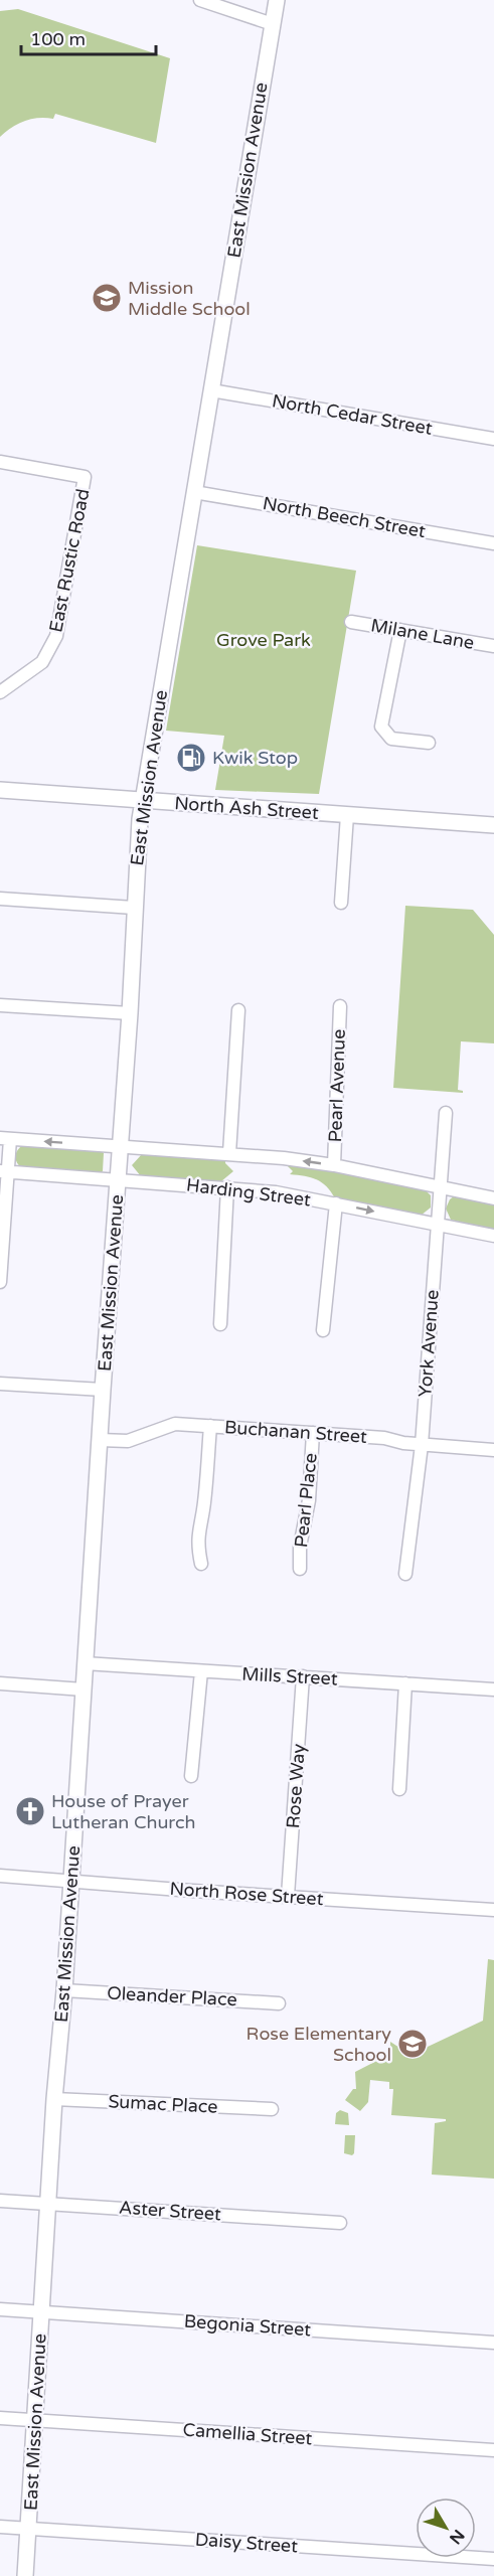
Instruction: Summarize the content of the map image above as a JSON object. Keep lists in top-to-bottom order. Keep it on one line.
{"streets":{"main road":["East Mission Avenue","North Ash Street"],"street":["North Cedar Street","North Beech Street","East Rustic Road","Milane Lane","Pearl Avenue","Harding Street","York Avenue","Buchanan Street","Pearl Place","Mills Street","Rose Way","North Rose Street","Oleander Place","Sumac Place","Aster Street","Begonia Street","Camellia Street","Daisy Street"]},"crossings":[["East Mission Avenue","North Cedar Street"],["East Mission Avenue","North Beech Street"],["East Mission Avenue","North Ash Street"],["East Mission Avenue","Harding Street"],["East Mission Avenue","Buchanan Street"],["East Mission Avenue","Mills Street"],["East Mission Avenue","North Rose Street"],["East Mission Avenue","Oleander Place"],["East Mission Avenue","Sumac Place"],["East Mission Avenue","Aster Street"],["East Mission Avenue","Begonia Street"],["East Mission Avenue","Camellia Street"],["East Mission Avenue","Daisy Street"],["Pearl Avenue","Harding Street"],["Harding Street","York Avenue"],["York Avenue","Buchanan Street"],["Buchanan Street","Pearl Place"],["Mills Street","Rose Way"],["Rose Way","North Rose Street"]],"parks":["Grove Park"],"places":{"school or university":["Mission Middle School","Rose Elementary School"],"fuel station":["Kwik Stop"],"church":["House of Prayer Lutheran Church"]},"scale_bar":"100 m","north":"bottom right"}
